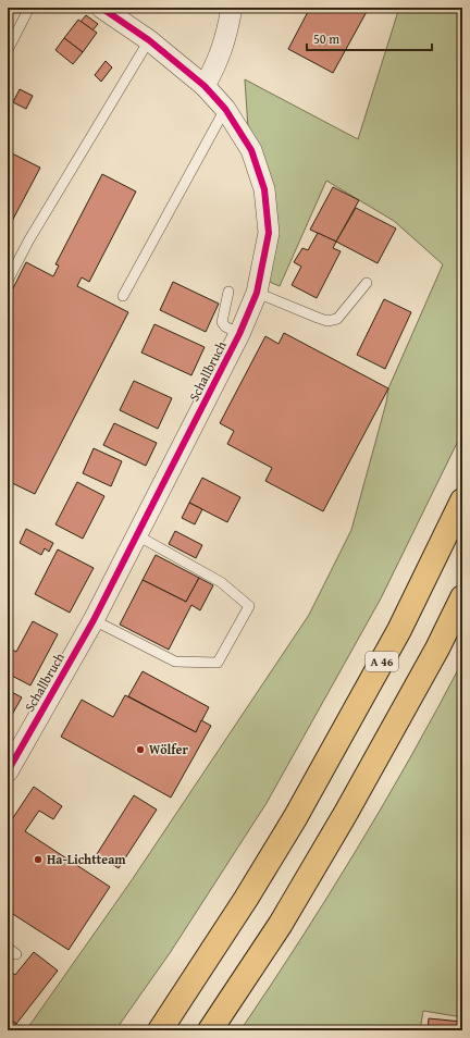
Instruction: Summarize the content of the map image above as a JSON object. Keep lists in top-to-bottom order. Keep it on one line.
{"streets":{"highway":["A 46"],"street":["Schallbruch"]},"places":["Wölfer","Ha-Lichtteam"],"scale_bar":"50 m"}
